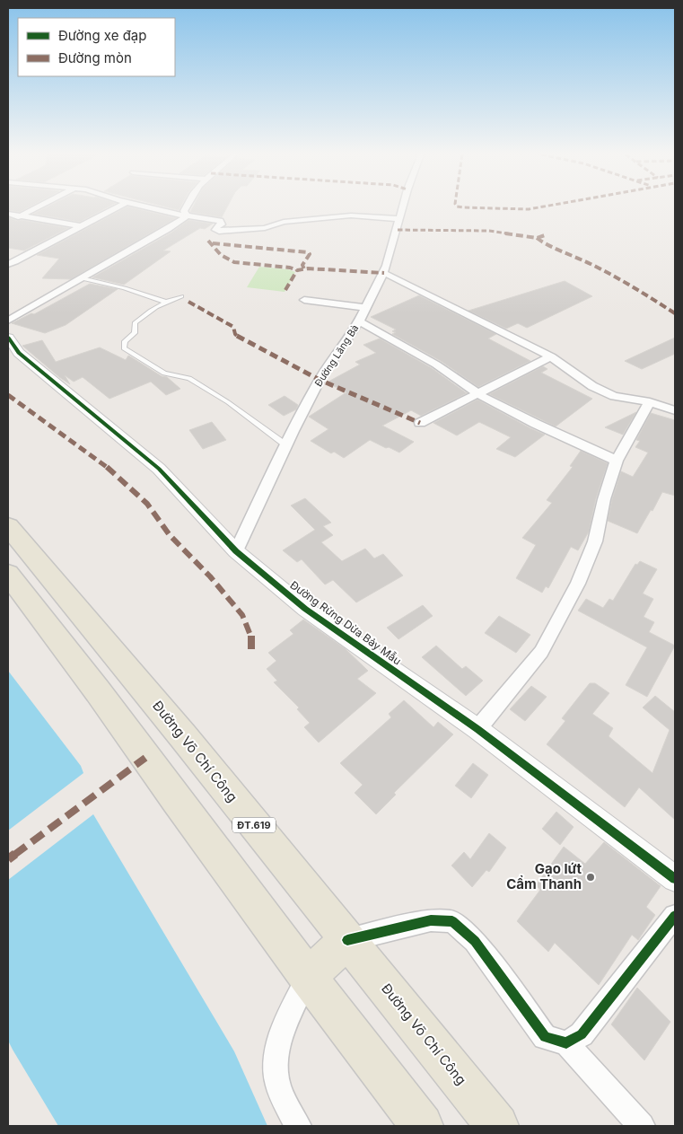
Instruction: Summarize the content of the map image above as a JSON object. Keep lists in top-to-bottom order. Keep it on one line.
{"streets":{"main road":["Đường Võ Chí Công","ĐT.619"],"street":["Đường Lăng Bà","Đường Rừng Dừa Bảy Mẫu"]},"crossings":[["Đường Lăng Bà","Đường Rừng Dừa Bảy Mẫu"]],"places":["Gạo lứt Cẩm Thanh"],"legend":["Đường xe đạp","Đường mòn"]}
